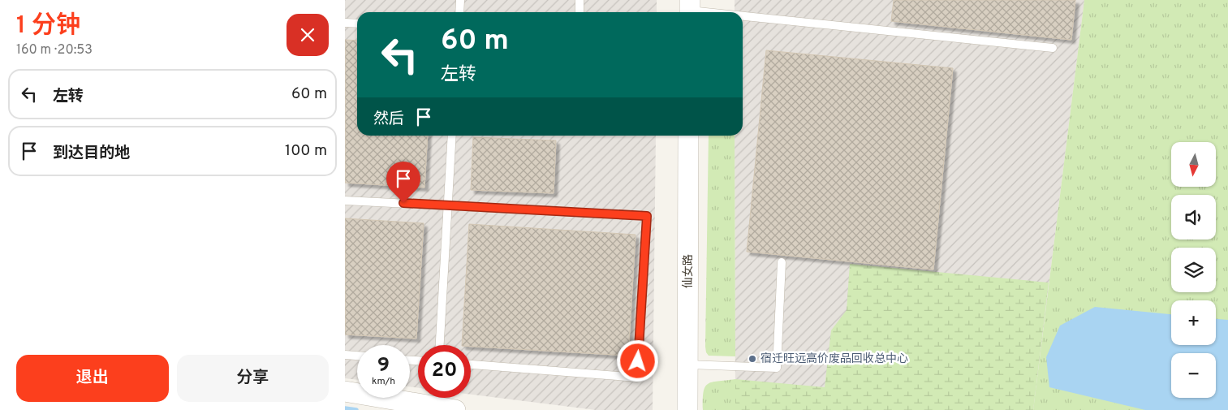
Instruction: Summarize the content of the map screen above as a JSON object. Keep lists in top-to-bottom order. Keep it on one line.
{"streets":{"street":["仙女路"]},"places":["宿迁旺远高价废品回收总中心"],"north":"bottom","page":{"heading":["1 分钟","160 m · 20:53"],"turn":["60 m","左转"],"list":[{"name":"左转","value":"60 m"},{"name":"到达目的地","value":"100 m"}],"then":"然后","map_buttons":["+","−"],"speed":"9 km/h","limit":"20","buttons":["退出","分享"]}}
